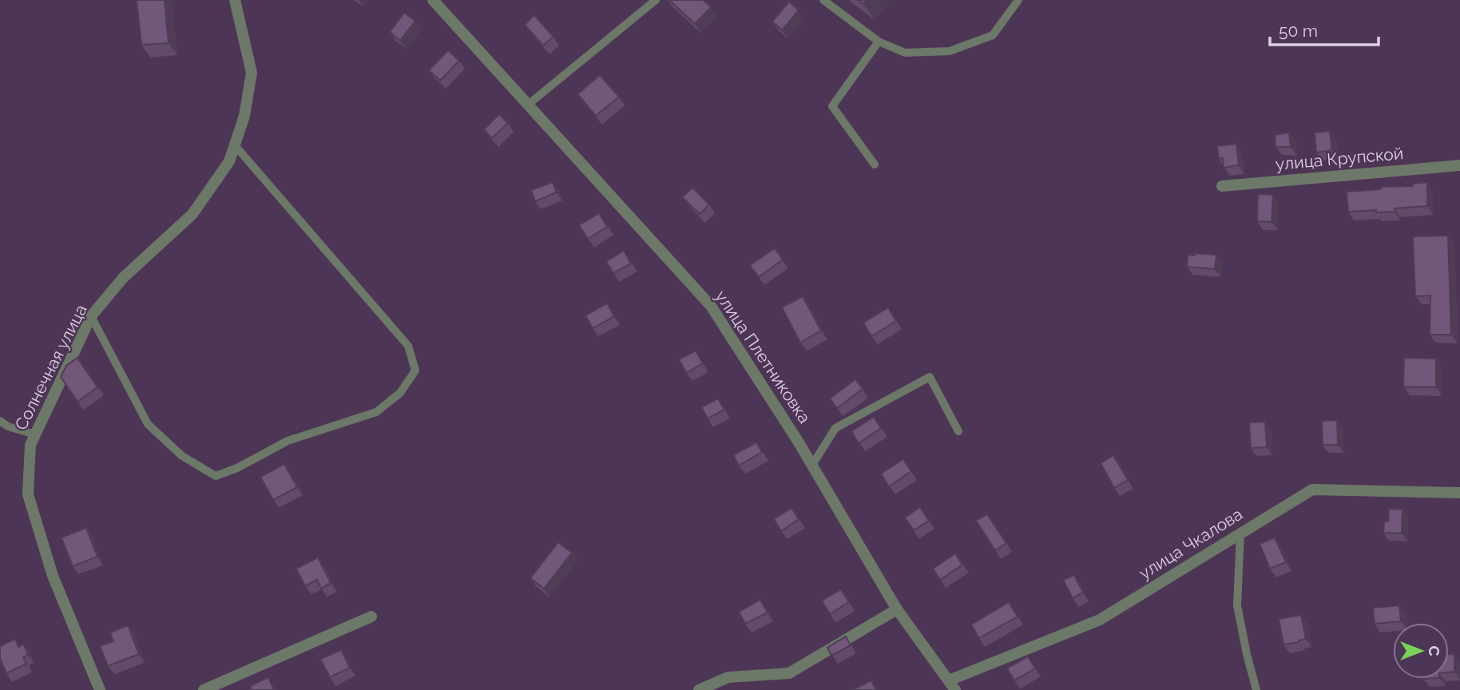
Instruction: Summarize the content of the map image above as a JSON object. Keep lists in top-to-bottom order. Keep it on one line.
{"streets":{"street":["улица Крупской","улица Плетниковка","Солнечная улица","улица Чкалова"]},"crossings":[["улица Плетниковка","улица Чкалова"]],"scale_bar":"50 m","north":"right"}
